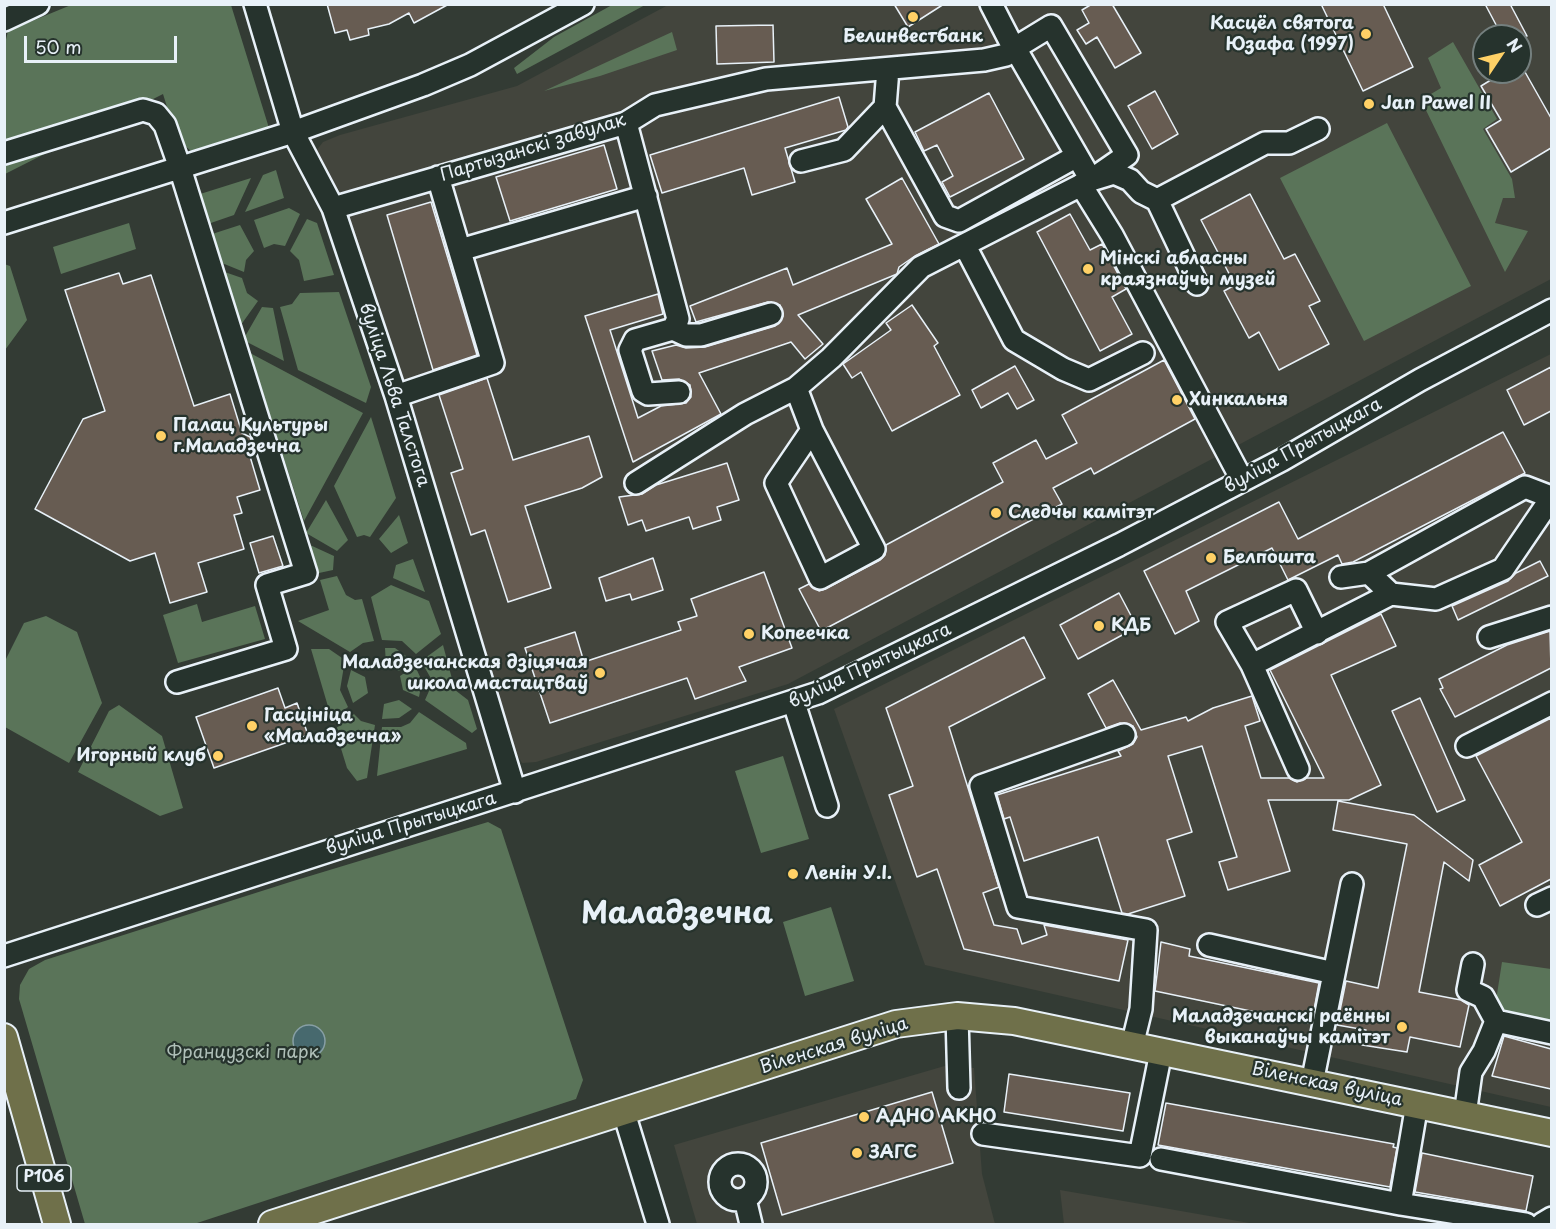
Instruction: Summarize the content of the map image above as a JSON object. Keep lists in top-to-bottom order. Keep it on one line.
{"streets":{"main road":["Віленская вуліца","Р106"],"street":["Партызанскі завулак","вуліца Льва Талстога","вуліца Прытыцкага"]},"crossings":[["Партызанскі завулак","вуліца Льва Талстога"],["вуліца Льва Талстога","вуліца Прытыцкага"]],"districts":["Маладзечна"],"parks":["Французскі парк"],"places":["Белинвестбанк","Касцёл святога Юзафа (1997)","Jan Pawel II","Мінскі абласны краязнаўчы музей","Хинкальня","Палац Культуры г.Маладзечна","Следчы камітэт","Белпошта","КДБ","Копеечка","Маладзечанская дзіцячая школа мастацтваў","Гасцініца «Маладзечна»","Игорный клуб","Ленін У.І.","Маладзечанскі раённы выканаўчы камітэт","АДНО АКНО","ЗАГС"],"scale_bar":"50 m","north":"top right"}
